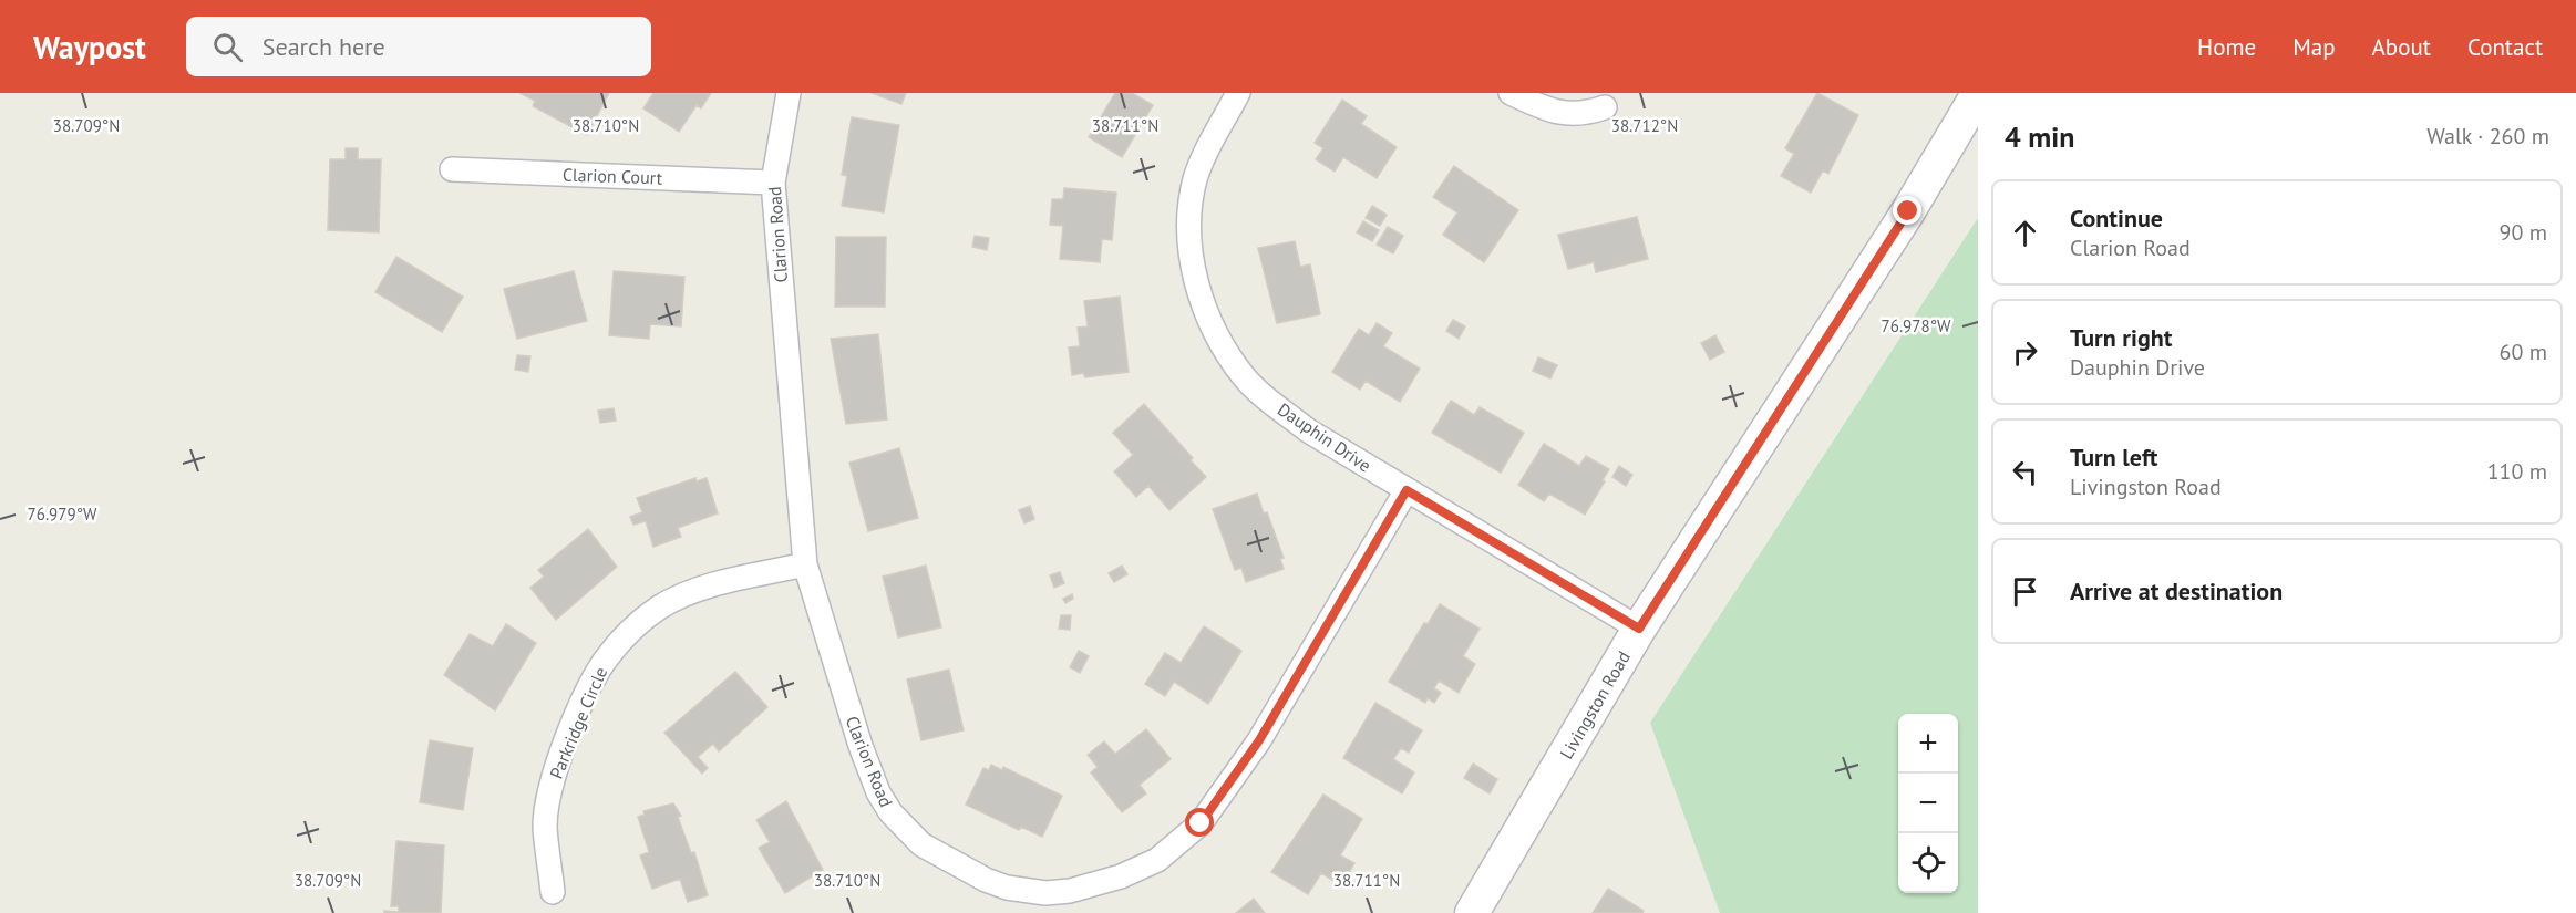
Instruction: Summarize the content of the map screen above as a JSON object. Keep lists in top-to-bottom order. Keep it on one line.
{"streets":{"main road":["Livingston Road"],"street":["Clarion Court","Clarion Road","Dauphin Drive","Parkridge Circle"]},"crossings":[["Clarion Court","Clarion Road"],["Clarion Road","Dauphin Drive"],["Clarion Road","Parkridge Circle"],["Dauphin Drive","Livingston Road"]],"page":{"header":"Waypost","search":"Search here","nav":["Home","Map","About","Contact"],"heading":["4 min","Walk · 260 m"],"list":[["Continue","Clarion Road","90 m"],["Turn right","Dauphin Drive","60 m"],["Turn left","Livingston Road","110 m"],"Arrive at destination"],"map_buttons":["+","−"]},"coordinates":["38.709°N","38.710°N","38.711°N","38.712°N","76.978°W","76.979°W"]}
